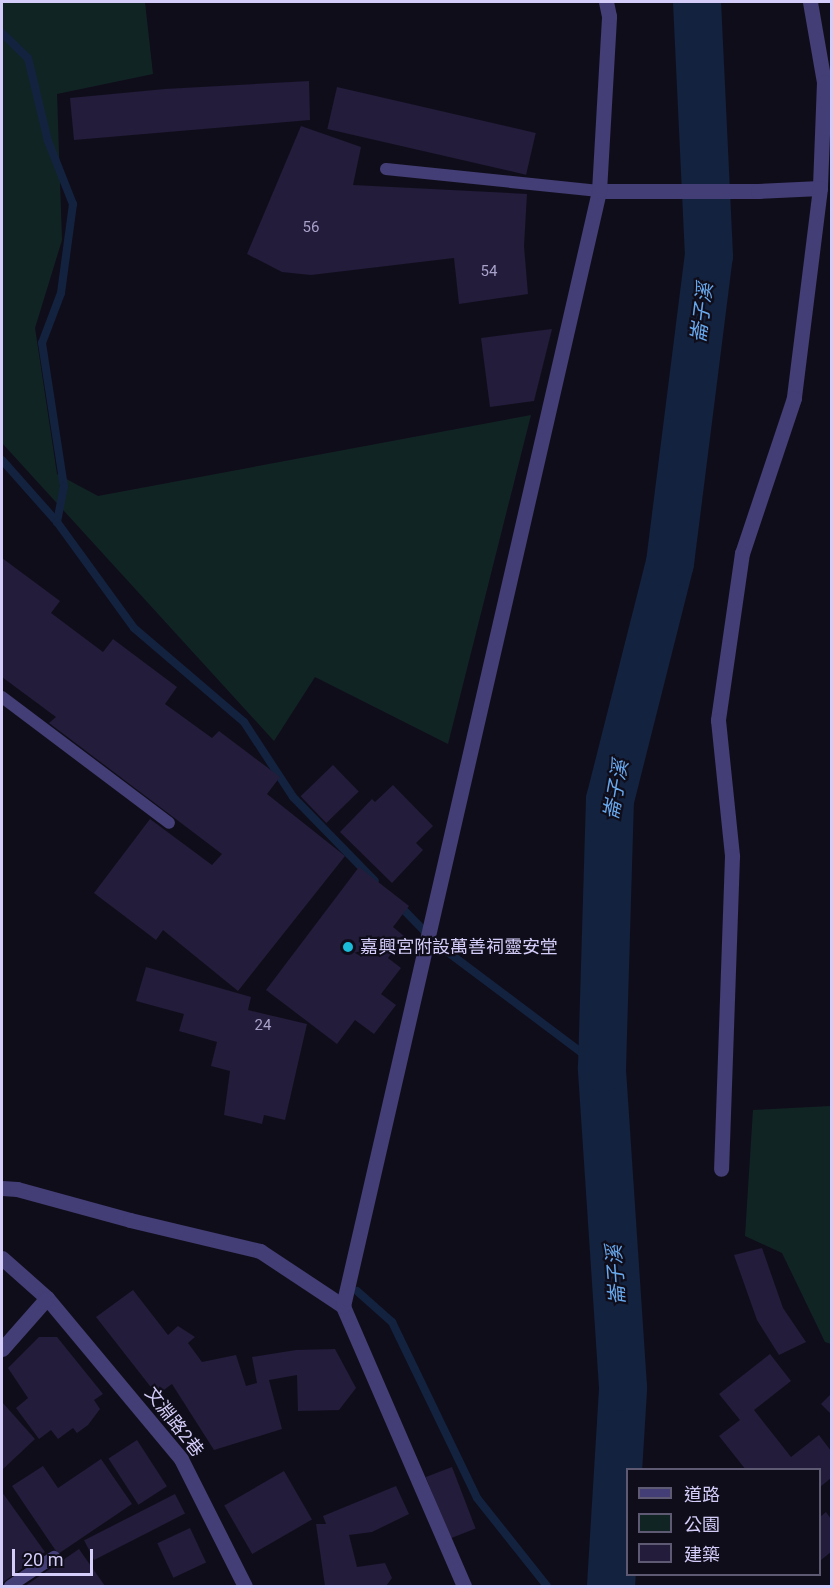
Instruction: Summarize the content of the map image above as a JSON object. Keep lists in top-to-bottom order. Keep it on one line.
{"streets":{"street":["文淵路2巷"]},"water":["崙子溪"],"places":["嘉興宮附設萬善祠靈安堂"],"house_numbers":["56","54","24"],"legend":["道路","公園","建築"],"scale_bar":"20 m"}
